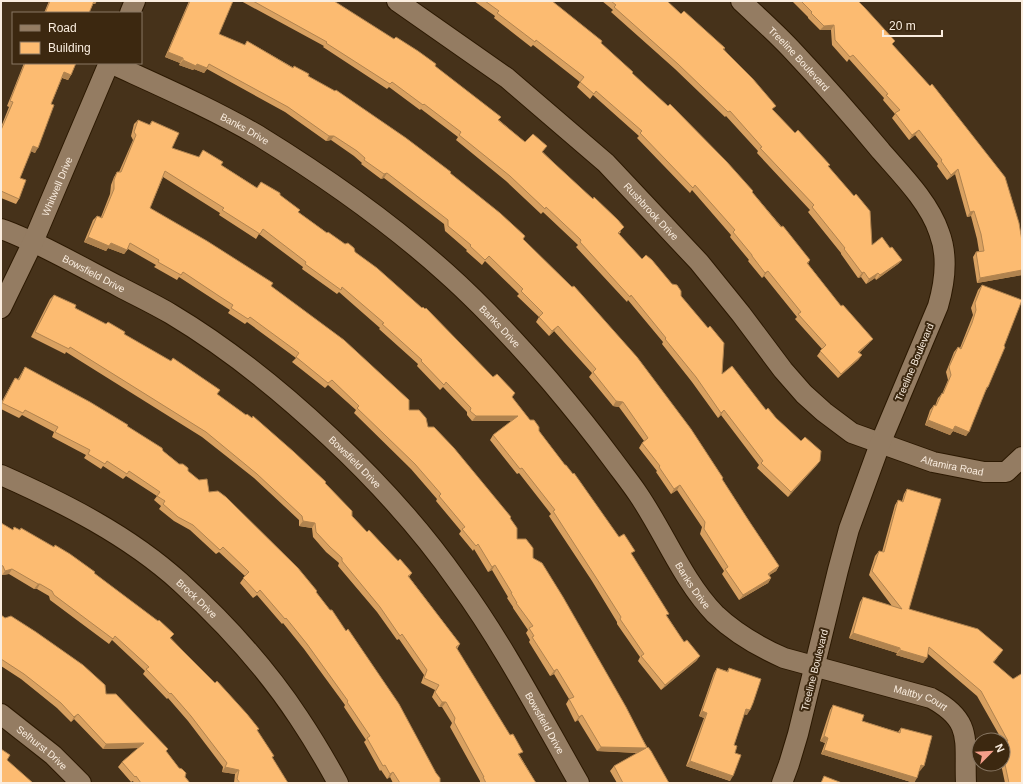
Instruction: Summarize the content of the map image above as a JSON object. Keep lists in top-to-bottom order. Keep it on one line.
{"streets":{"street":["Treeline Boulevard","Banks Drive","Whitwell Drive","Rushbrook Drive","Bowsfield Drive","Altamira Road","Brock Drive","Maltby Court","Selhurst Drive"]},"crossings":[["Treeline Boulevard","Banks Drive"],["Treeline Boulevard","Rushbrook Drive"],["Treeline Boulevard","Altamira Road"],["Treeline Boulevard","Maltby Court"],["Banks Drive","Maltby Court"],["Whitwell Drive","Bowsfield Drive"],["Rushbrook Drive","Altamira Road"]],"legend":["Road","Building"],"scale_bar":"20 m","north":"top right"}
